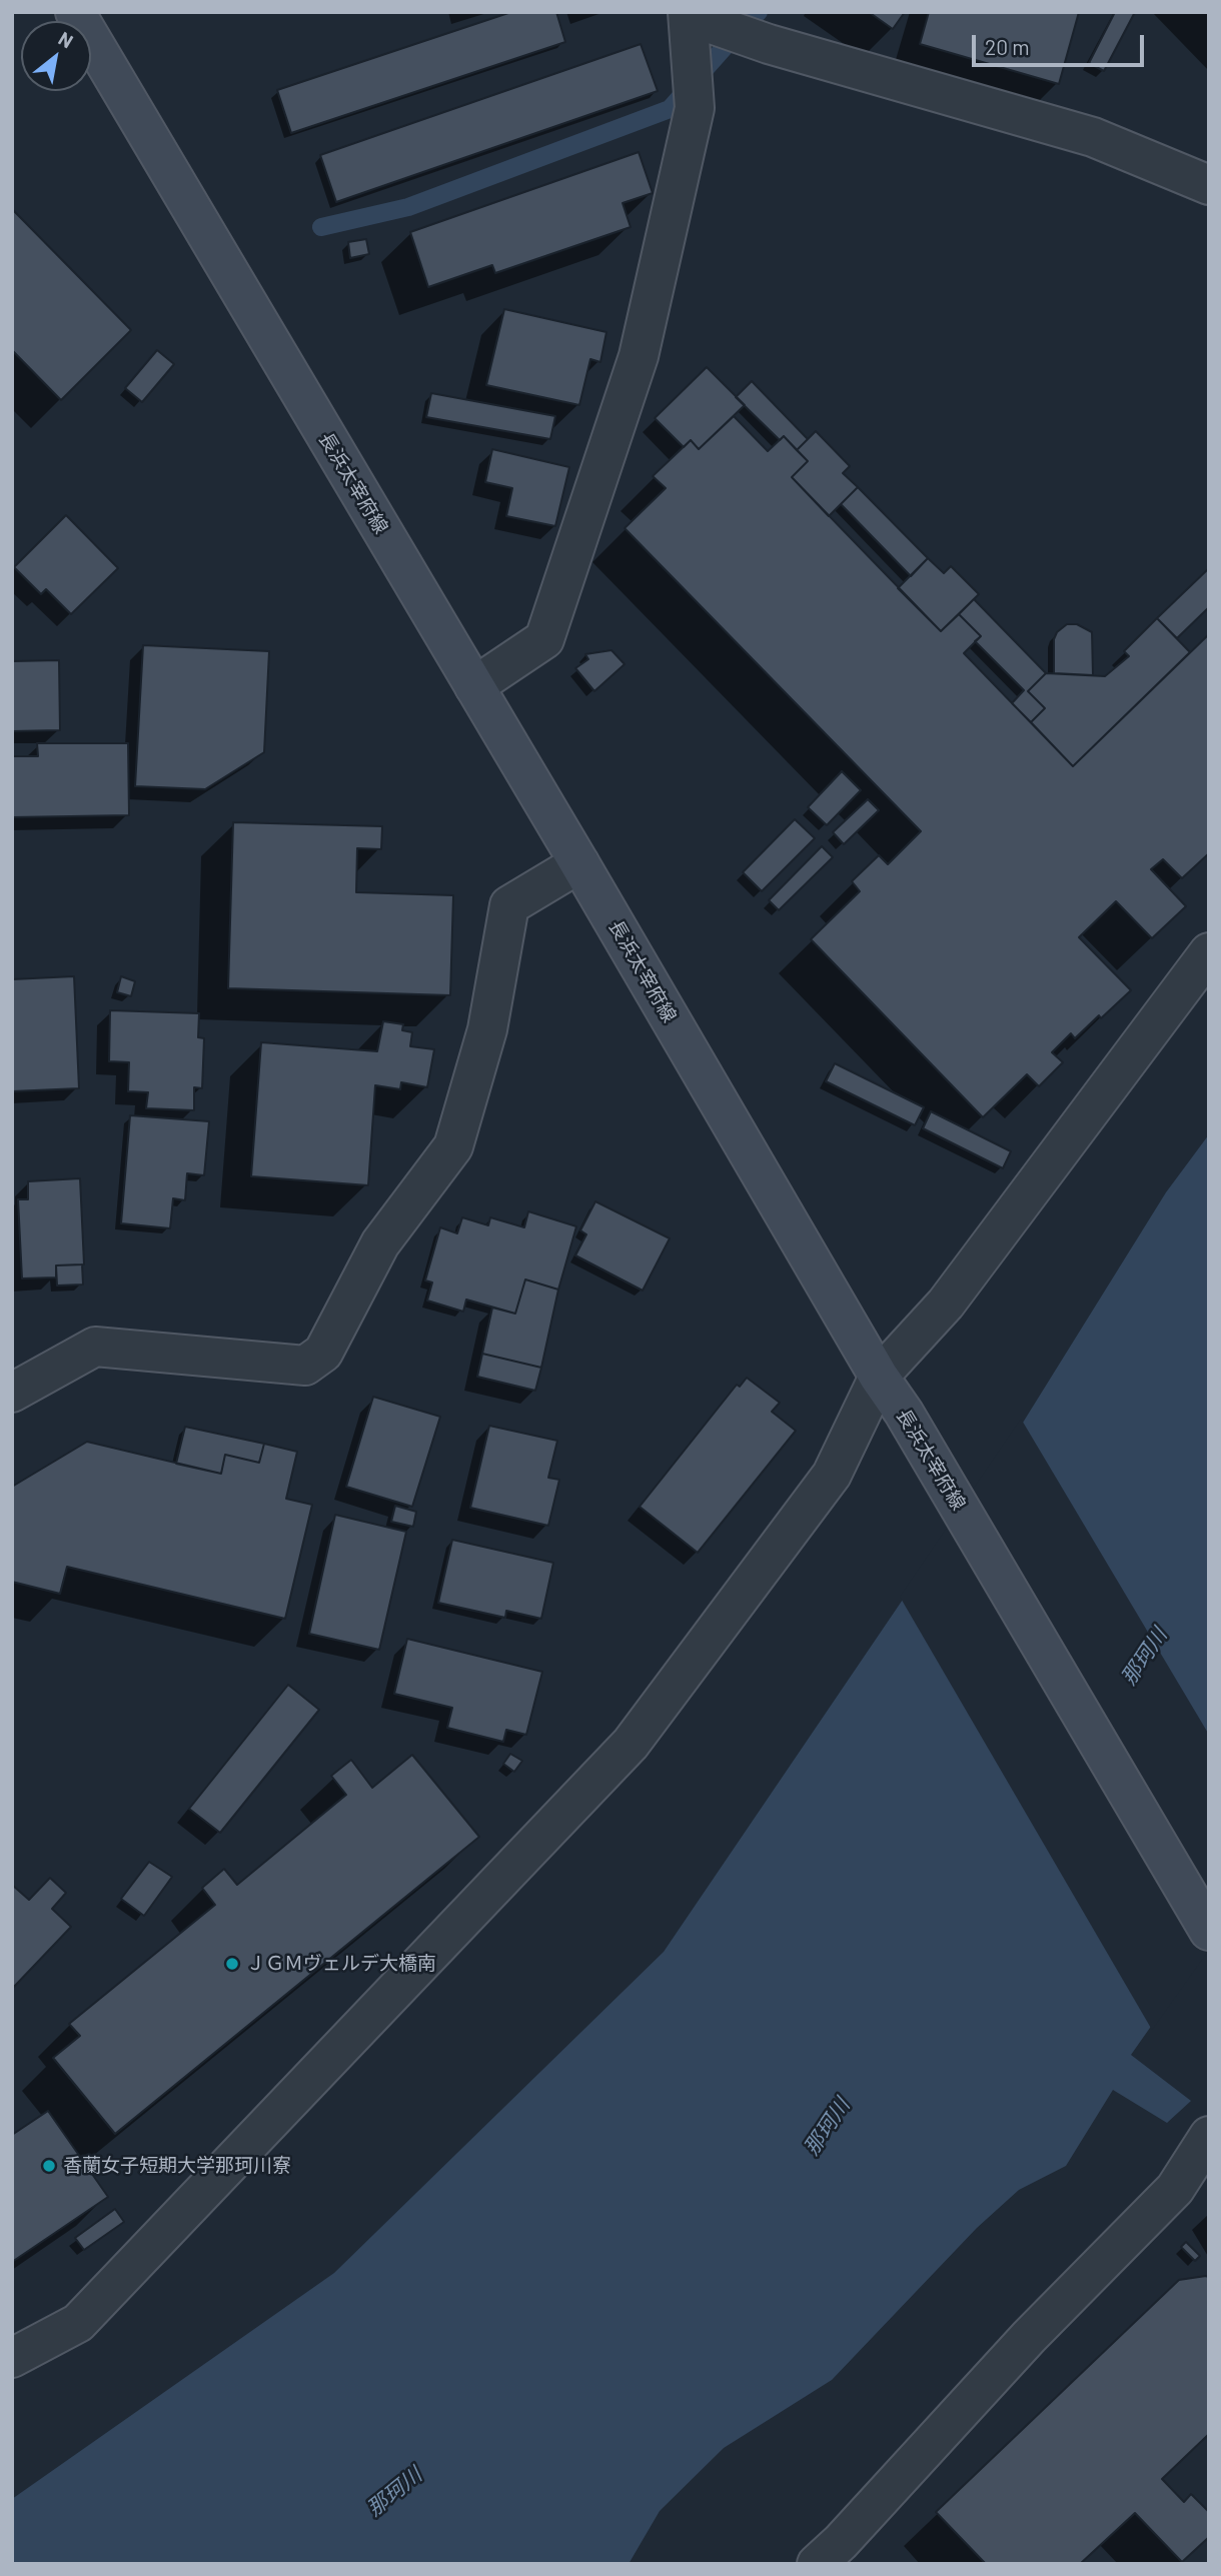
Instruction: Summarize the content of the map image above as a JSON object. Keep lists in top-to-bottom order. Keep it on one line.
{"streets":{"street":["長浜太宰府線"]},"water":["那珂川"],"places":["ＪＧＭヴェルデ大橋南","香蘭女子短期大学那珂川寮"],"scale_bar":"20 m","north":"top right"}
